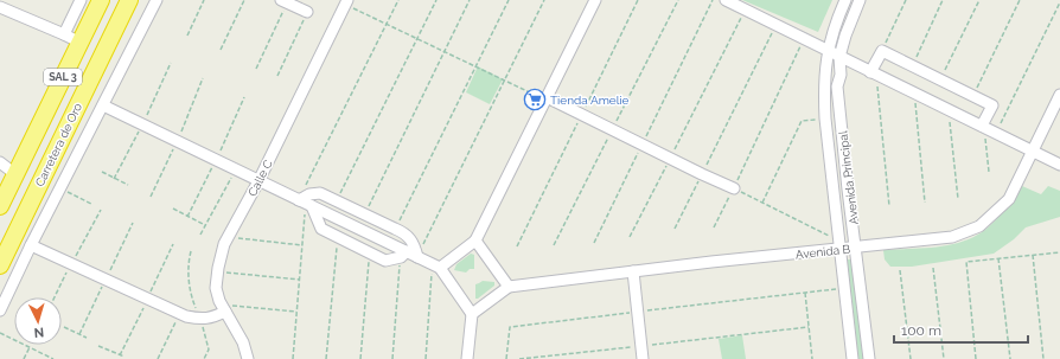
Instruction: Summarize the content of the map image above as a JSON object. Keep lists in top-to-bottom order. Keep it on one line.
{"streets":{"highway":["SAL 3","Carretera de Oro"],"street":["Calle C","Avenida Principal","Avenida B"]},"crossings":[["Avenida Principal","Avenida B"]],"places":{"supermarket":["Tienda Amelie"]},"scale_bar":"100 m","north":"bottom"}
